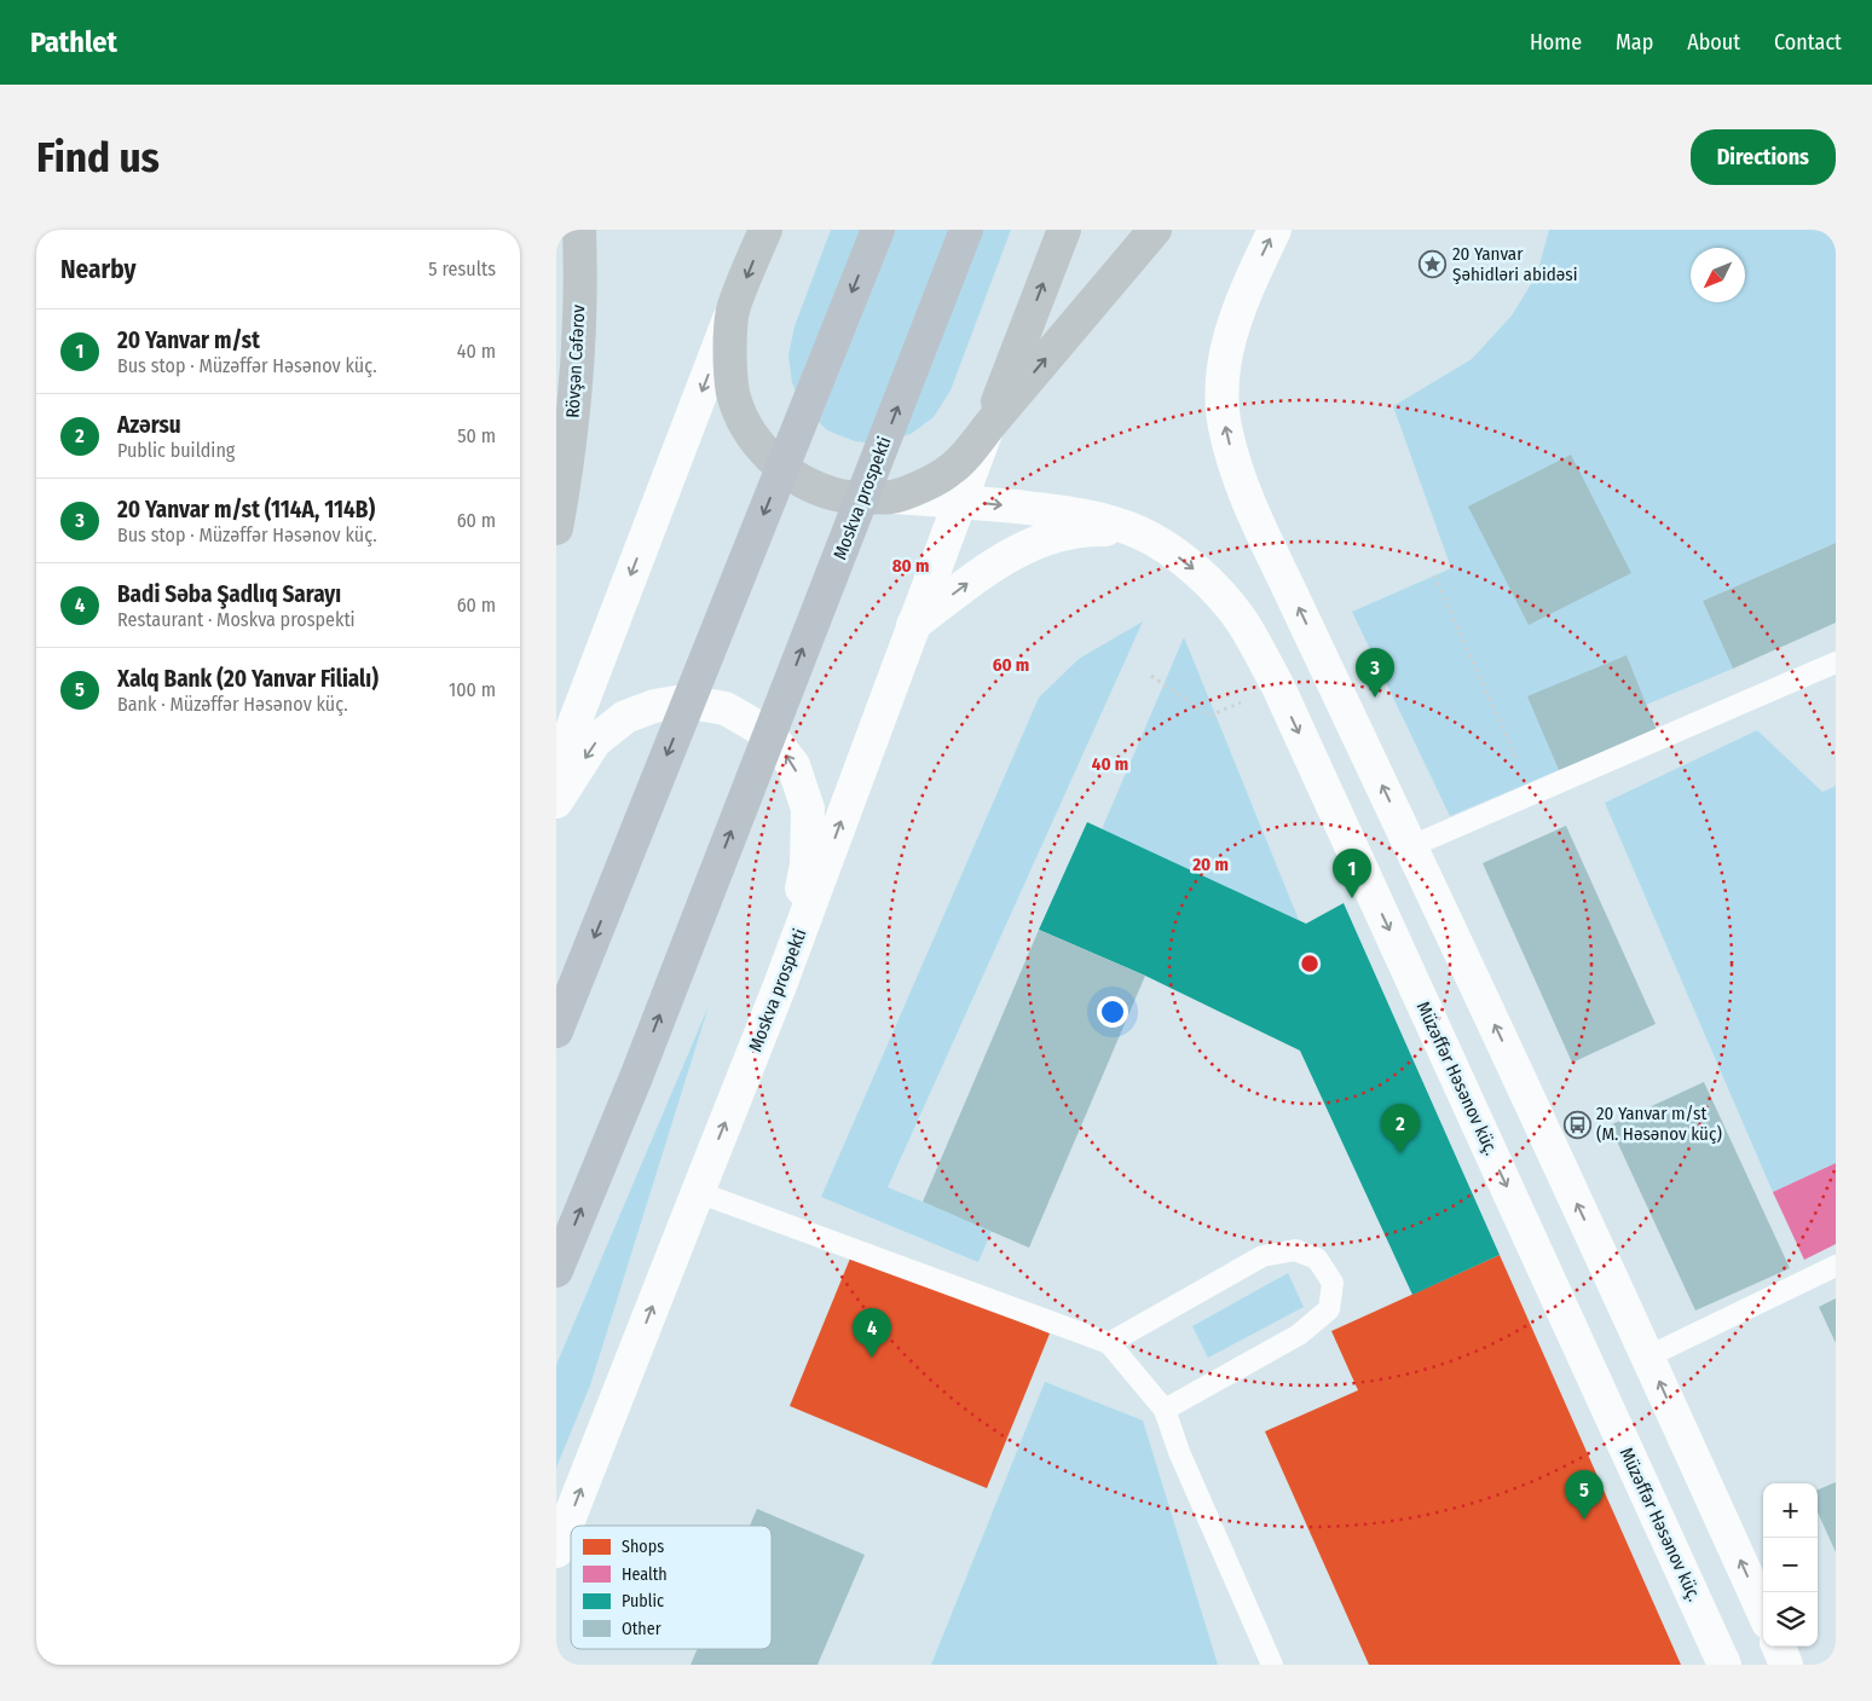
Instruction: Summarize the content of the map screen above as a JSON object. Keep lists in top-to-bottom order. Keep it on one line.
{"streets":{"highway":["Moskva prospekti"],"main road":["Rövşən Cəfərov","Müzəffər Həsənov küç."]},"crossings":[["Moskva prospekti","Müzəffər Həsənov küç."]],"places":{"place":["20 Yanvar Şəhidləri abidəsi"],"bus stop":["20 Yanvar m/st (M. Həsənov küç)"]},"legend":["Shops","Health","Public","Other"],"north":"bottom left","page":{"header":"Pathlet","nav":["Home","Map","About","Contact"],"buttons":"Directions","title":"Find us","heading":["Nearby","5 results"],"list":[{"mark":"1","name":"20 Yanvar m/st","note":"Bus stop · Müzəffər Həsənov küç.","value":"40 m"},{"mark":"2","name":"Azərsu","note":"Public building","value":"50 m"},{"mark":"3","name":"20 Yanvar m/st (114A, 114B)","note":"Bus stop · Müzəffər Həsənov küç.","value":"60 m"},{"mark":"4","name":"Badi Səba Şadlıq Sarayı","note":"Restaurant · Moskva prospekti","value":"60 m"},{"mark":"5","name":"Xalq Bank (20 Yanvar Filialı)","note":"Bank · Müzəffər Həsənov küç.","value":"100 m"}],"pins":["3","1","2","4","5"],"map_buttons":["+","−"]},"rings":["80 m","60 m","40 m","20 m"]}
